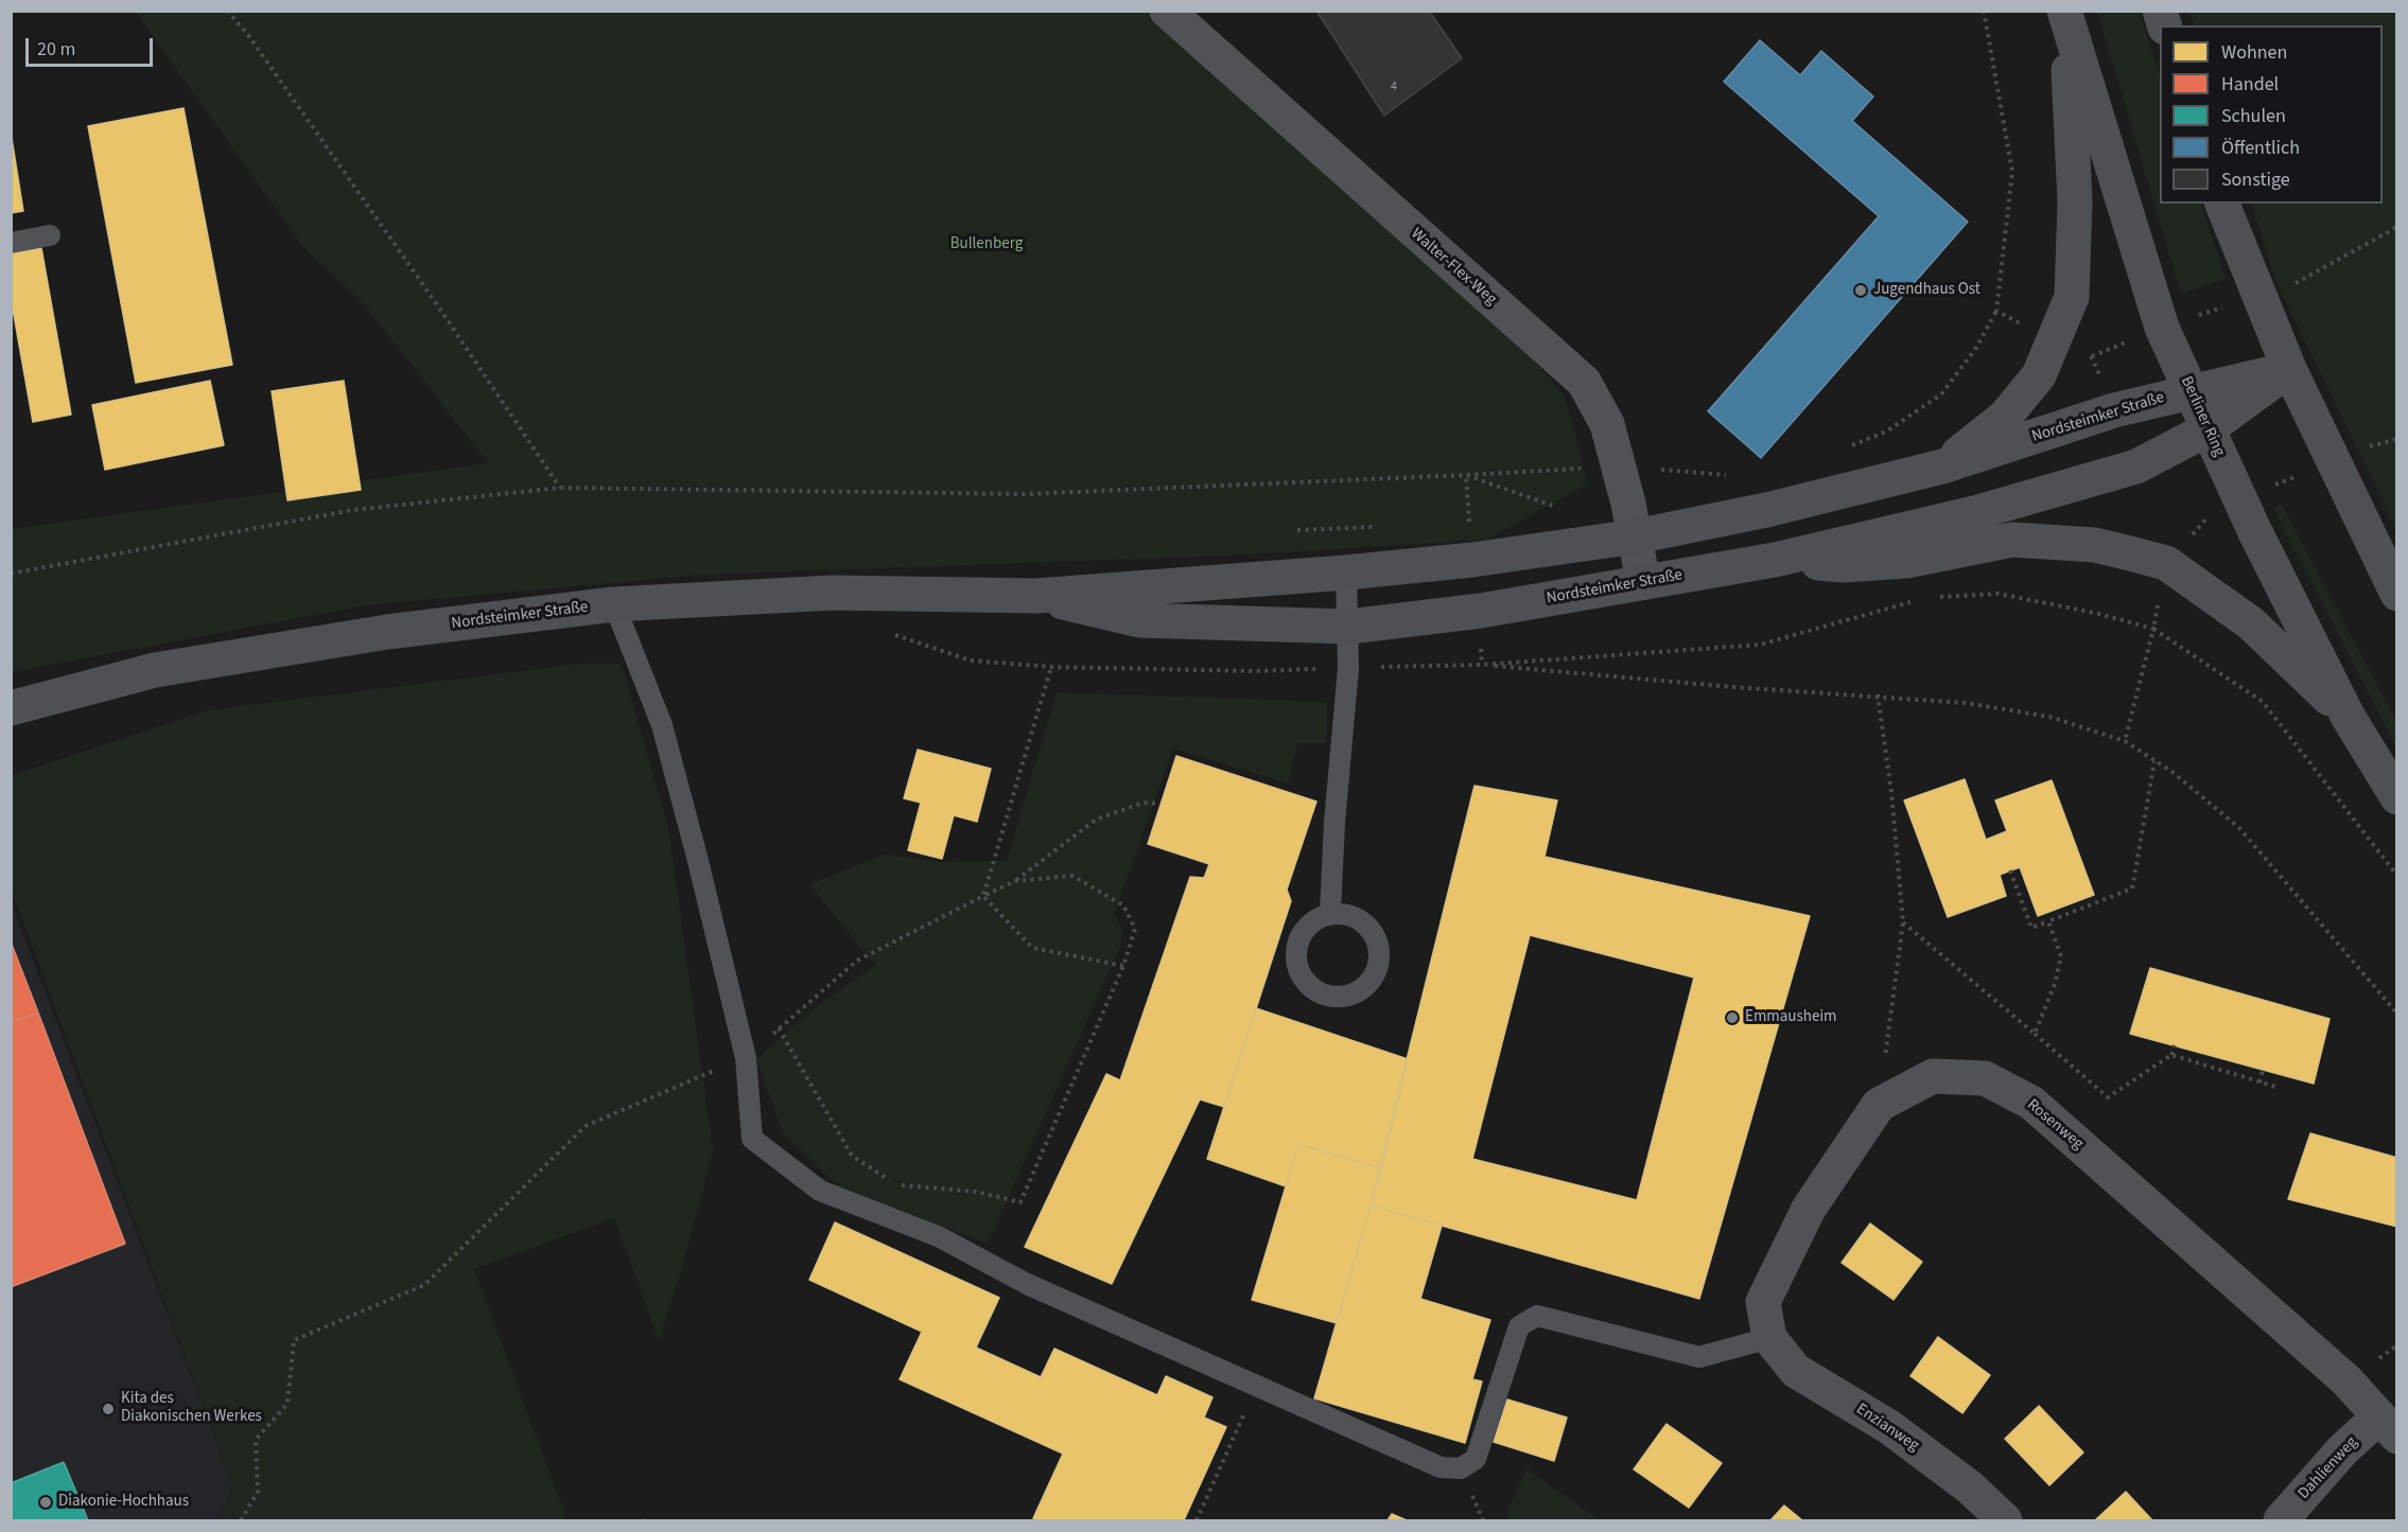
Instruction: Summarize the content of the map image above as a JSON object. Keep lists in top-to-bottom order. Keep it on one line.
{"streets":{"street":["Walter-Flex-Weg","Berliner Ring","Nordsteimker Straße","Rosenweg","Enzianweg","Dahlienweg"]},"crossings":[["Walter-Flex-Weg","Nordsteimker Straße"],["Berliner Ring","Nordsteimker Straße"],["Rosenweg","Enzianweg"],["Rosenweg","Dahlienweg"]],"parks":["Bullenberg"],"places":["Jugendhaus Ost","Emmausheim","Kita des Diakonischen Werkes","Diakonie-Hochhaus"],"house_numbers":["4"],"legend":["Wohnen","Handel","Schulen","Öffentlich","Sonstige"],"scale_bar":"20 m"}
